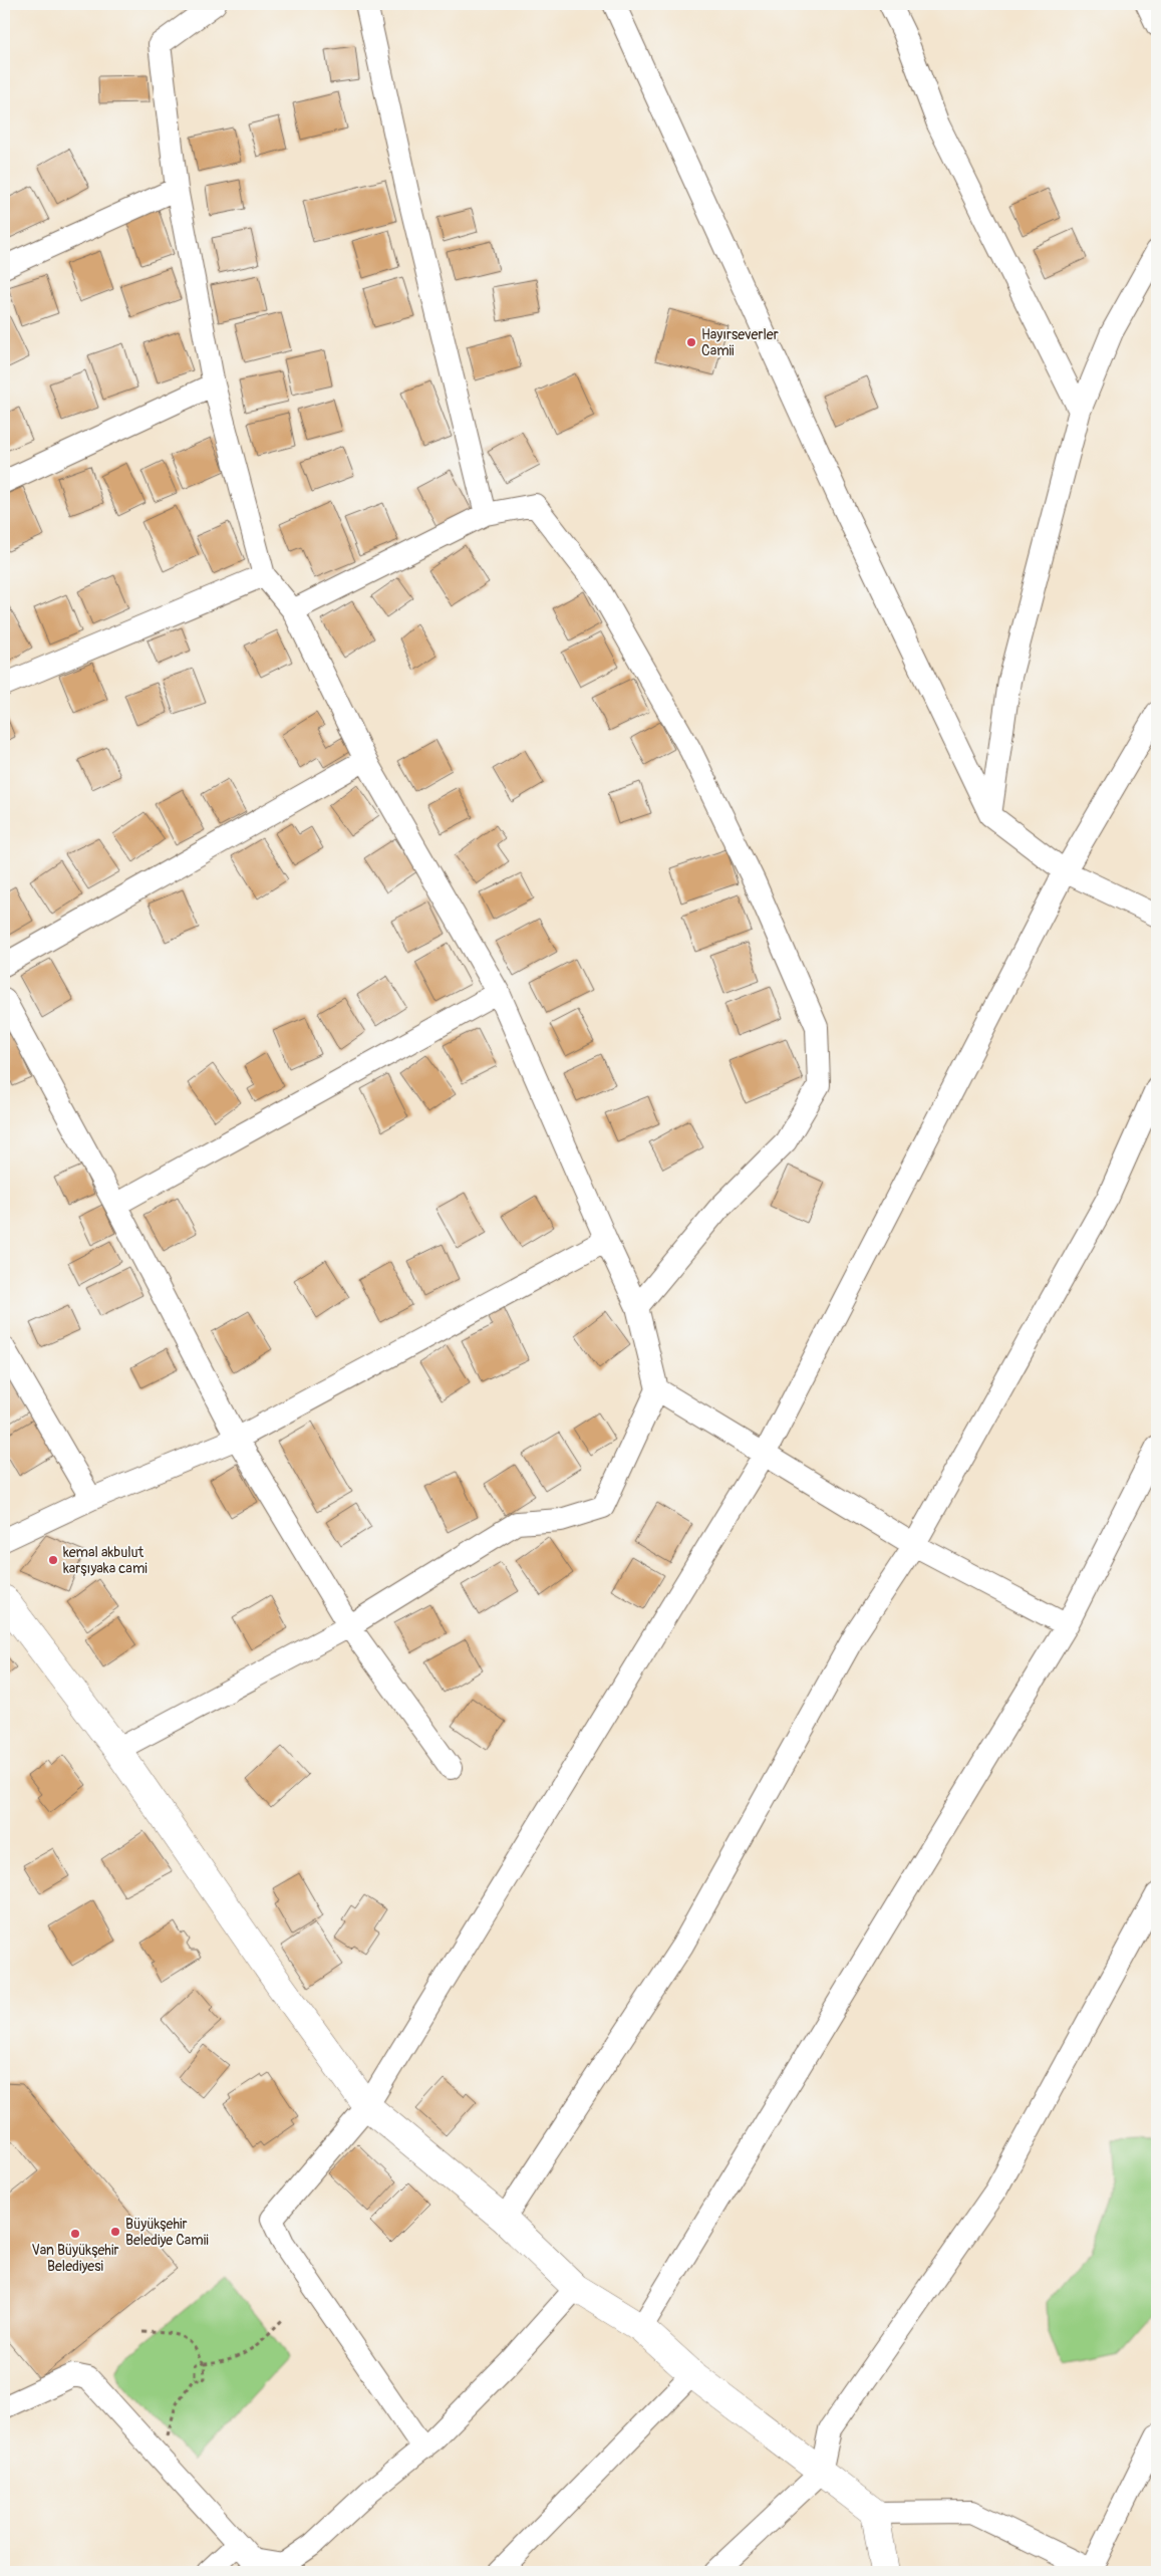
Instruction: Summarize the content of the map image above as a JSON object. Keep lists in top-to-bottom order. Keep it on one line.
{"places":["Hayırseverler Camii","kemal akbulut karşıyaka cami","Büyükşehir Belediye Camii","Van Büyükşehir Belediyesi"]}
